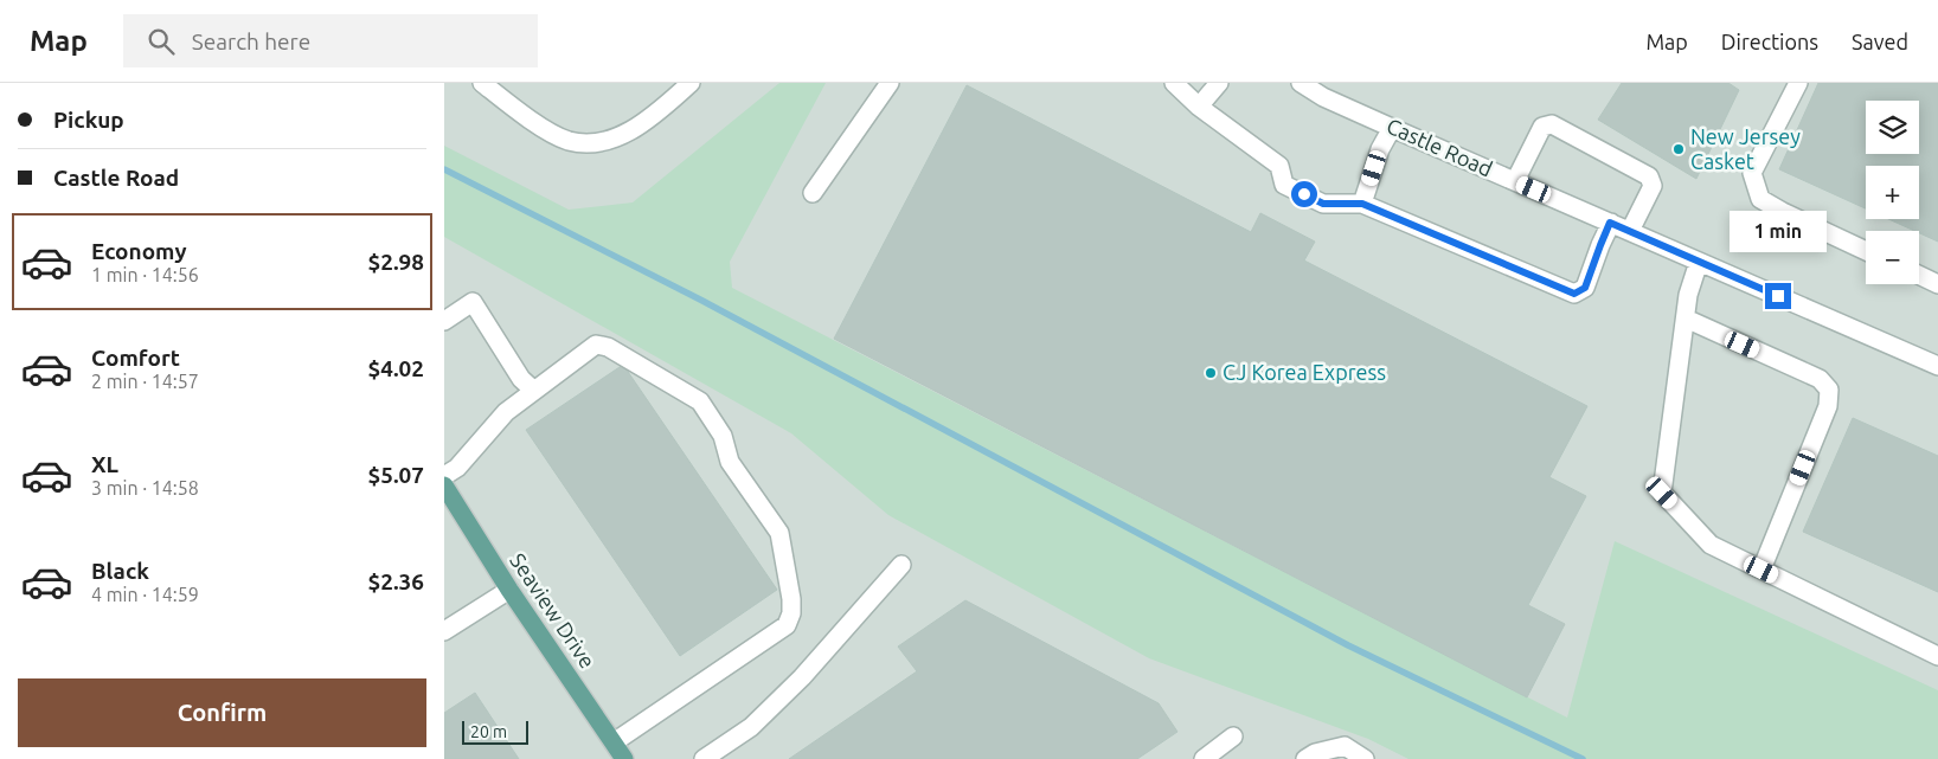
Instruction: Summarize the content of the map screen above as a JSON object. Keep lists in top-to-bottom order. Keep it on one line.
{"streets":{"main road":["Seaview Drive"],"street":["Castle Road"]},"places":["New Jersey Casket","CJ Korea Express"],"scale_bar":"20 m","page":{"header":"Map","search":"Search here","nav":["Map","Directions","Saved"],"banner":["Pickup","Castle Road"],"map_buttons":["+","−"],"bubble":"1 min","list":[{"name":"Economy","note":"1 min · 14:56","value":"$2.98"},{"name":"Comfort","note":"2 min · 14:57","value":"$4.02"},{"name":"XL","note":"3 min · 14:58","value":"$5.07"},{"name":"Black","note":"4 min · 14:59","value":"$2.36"}],"buttons":"Confirm","scale":"20 m"}}
